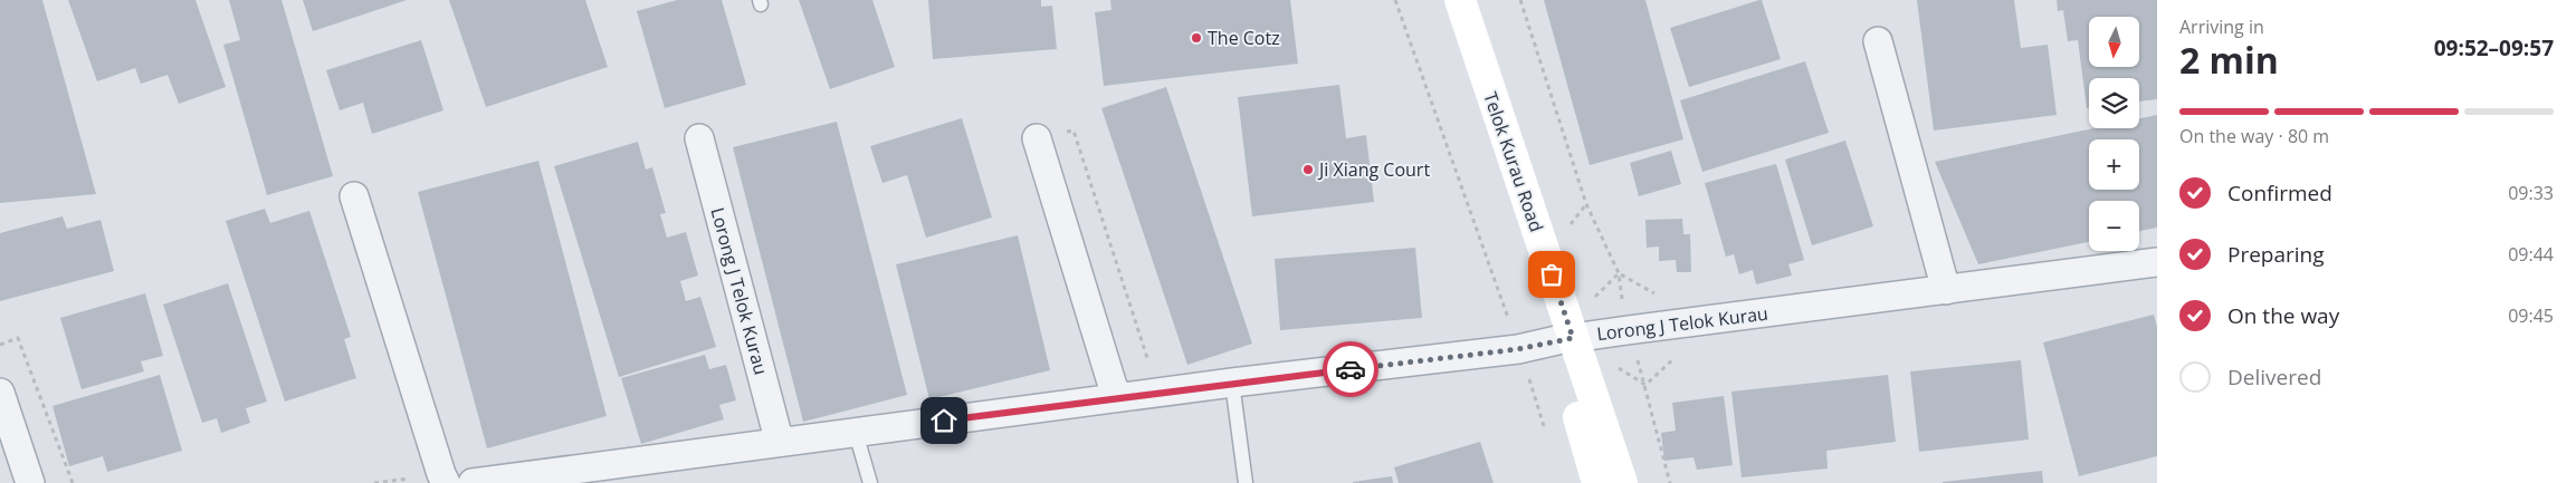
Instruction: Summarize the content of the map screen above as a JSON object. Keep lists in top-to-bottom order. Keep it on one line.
{"streets":{"street":["Telok Kurau Road","Lorong J Telok Kurau"]},"crossings":[["Telok Kurau Road","Lorong J Telok Kurau"]],"places":["The Cotz","Ji Xiang Court"],"north":"bottom","page":{"heading":["2 min","Arriving in","09:52–09:57"],"map_buttons":["+","−"],"bar":"On the way · 80 m","list":[["Confirmed","09:33"],["Preparing","09:44"],["On the way","09:45"],"Delivered"]}}
